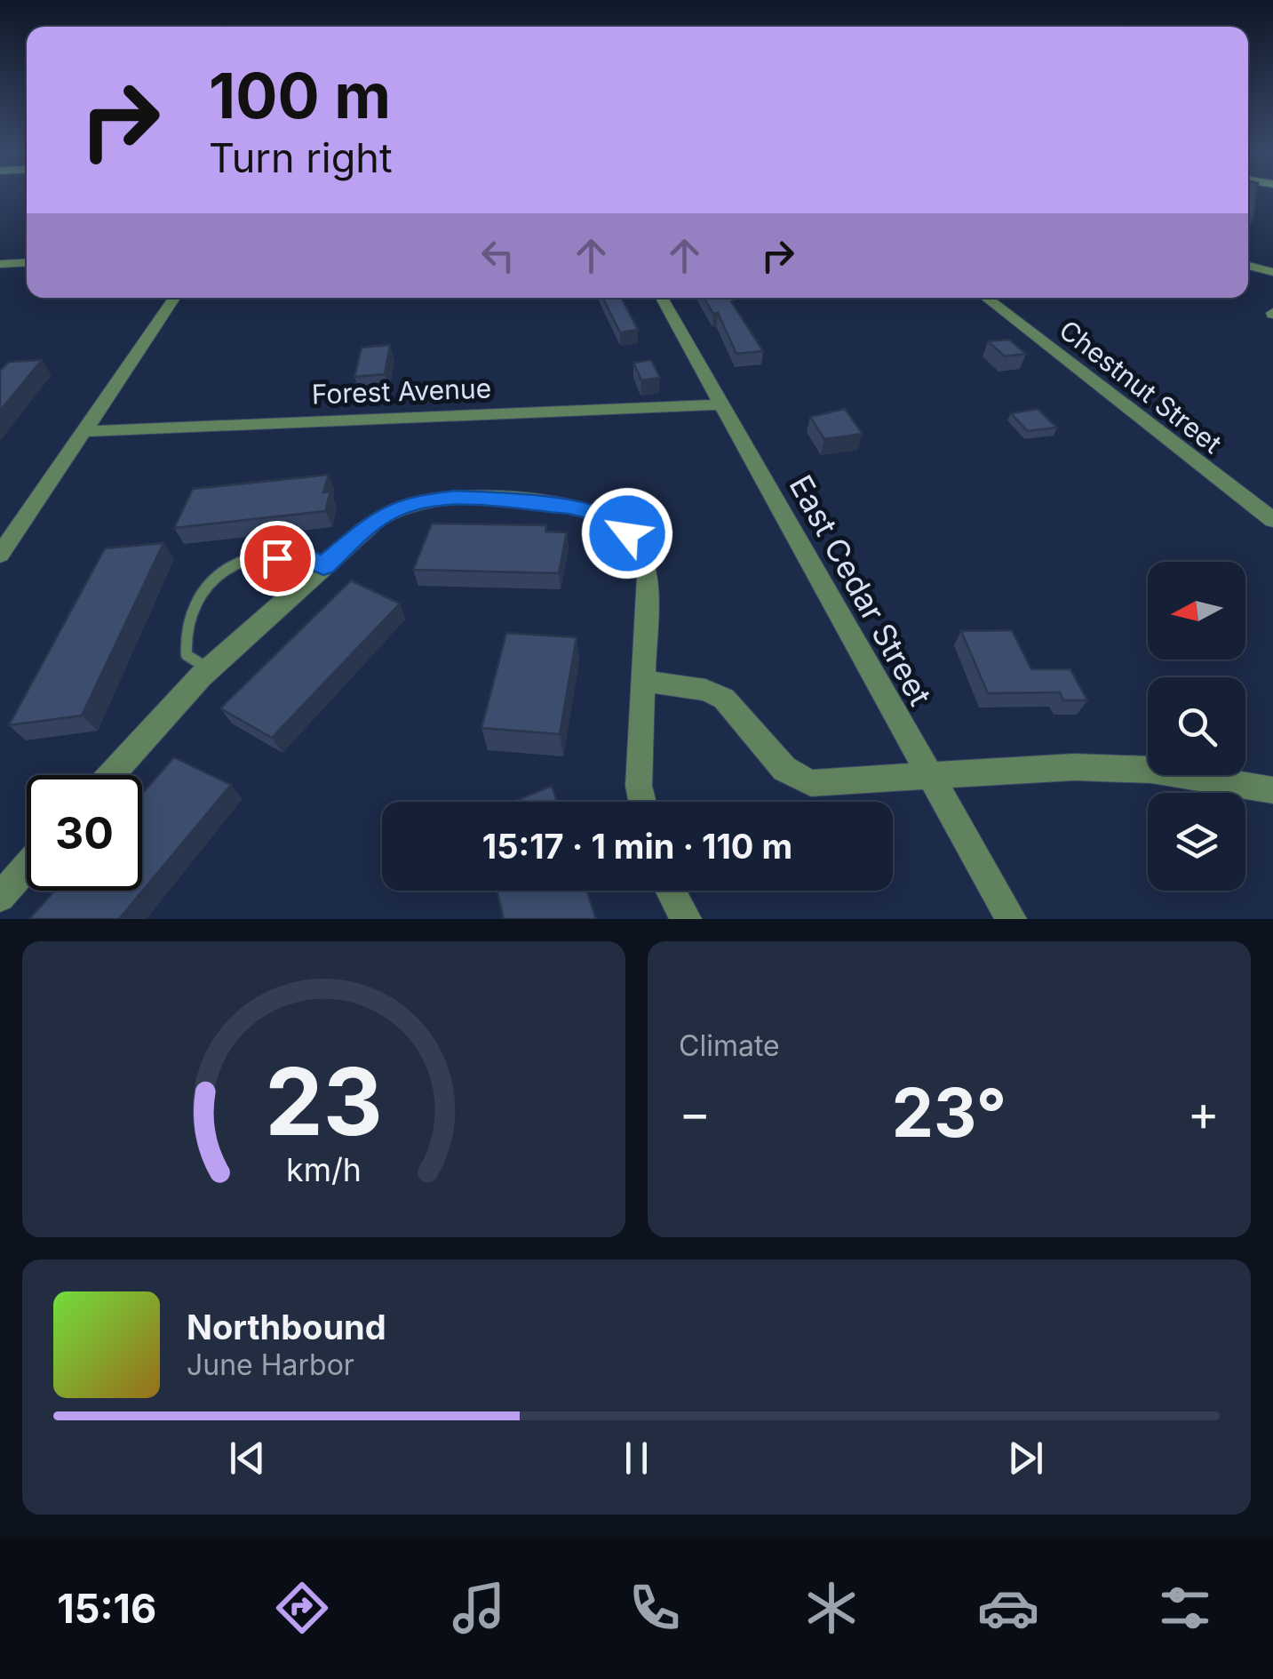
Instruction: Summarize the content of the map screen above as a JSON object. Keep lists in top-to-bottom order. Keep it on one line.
{"streets":{"street":["Chestnut Street","Forest Avenue","East Cedar Street"]},"crossings":[["Forest Avenue","East Cedar Street"]],"north":"left","page":{"turn":["100 m","Turn right"],"limit":"30","trip":"15:17 · 1 min · 110 m","tile":"Climate","heat":["−","23°","+"],"song":["Northbound","June Harbor"],"tabs":"15:16","gauge":["23","km/h"]}}
